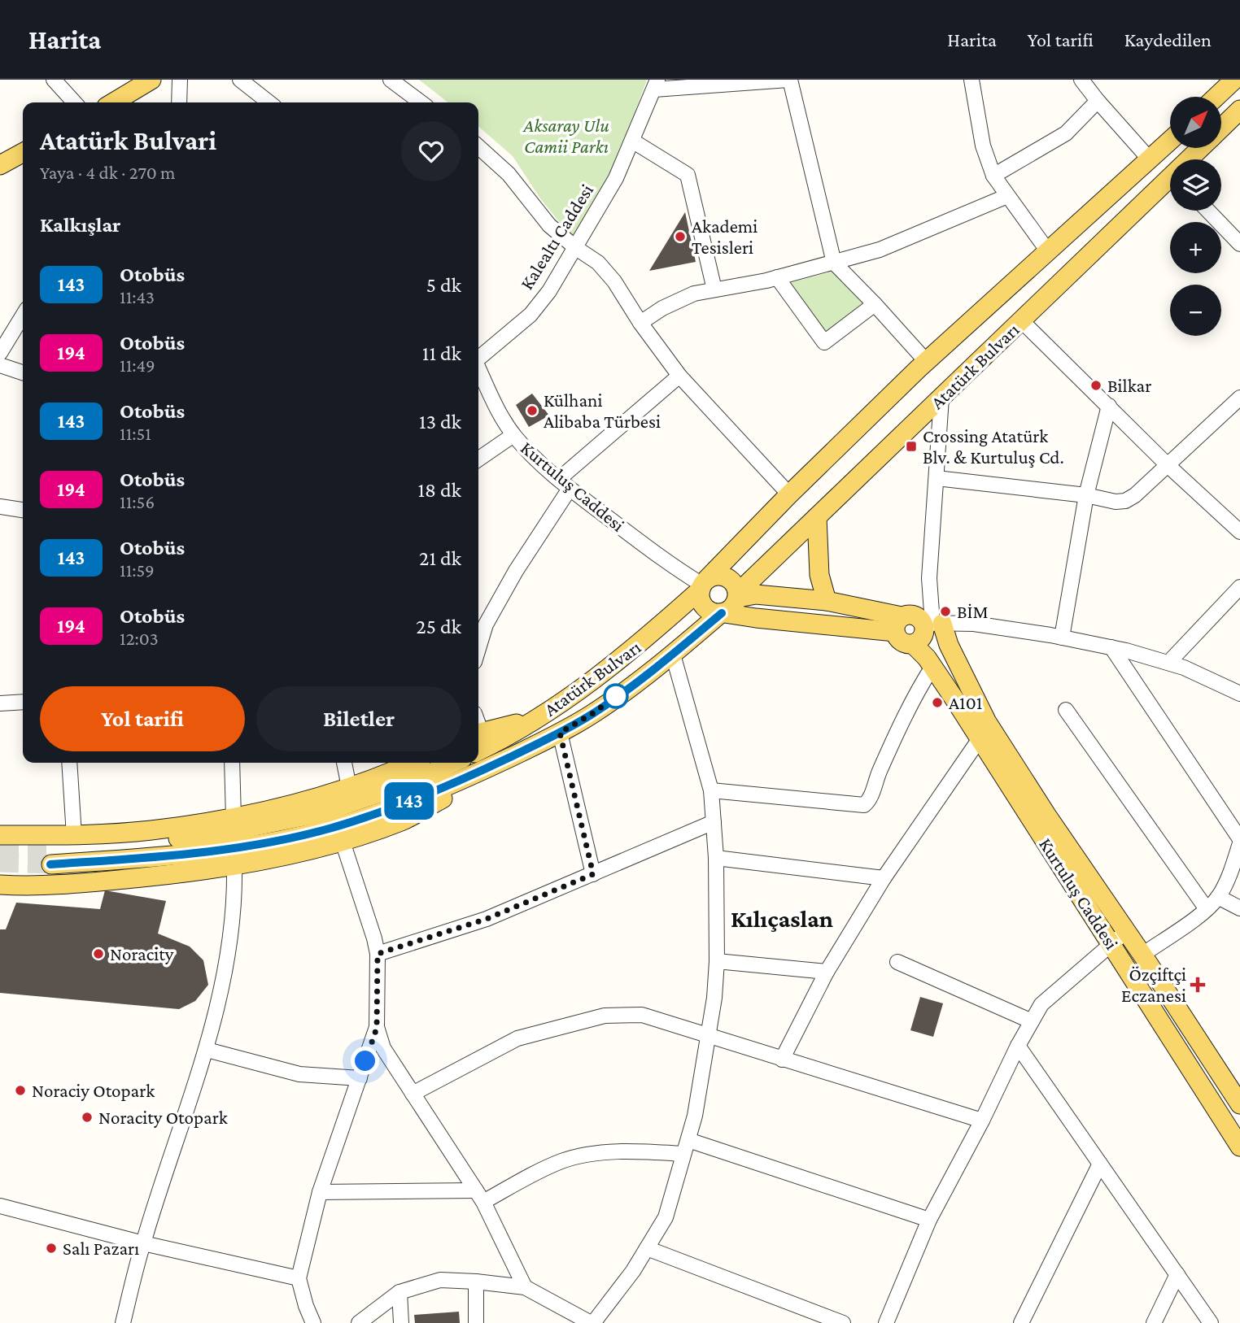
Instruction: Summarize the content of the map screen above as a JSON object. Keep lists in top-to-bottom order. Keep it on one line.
{"streets":{"main road":["Atatürk Bulvarı","Kurtuluş Caddesi"],"street":["Kalealtı Caddesi"]},"crossings":[["Atatürk Bulvarı","Kurtuluş Caddesi"]],"districts":["Kılıçaslan"],"parks":["Aksaray Ulu Camii Parkı"],"places":{"other":["Akademi Tesisleri","Bilkar","Külhani Alibaba Türbesi","BİM","A101","Noracity","Noraciy Otopark","Noracity Otopark","Salı Pazarı"],"transit":["Crossing Atatürk Blv. & Kurtuluş Cd."],"health":["Özçiftçi Eczanesi"]},"lines":["bus line 143"],"north":"top right","page":{"header":"Harita","nav":["Harita","Yol tarifi","Kaydedilen"],"on_map":"143","map_buttons":["+","−"],"heading":[["Atatürk Bulvari","Yaya · 4 dk · 270 m"],"Kalkışlar"],"list":[{"mark":"143","name":"Otobüs","note":"11:43","value":"5 dk"},{"mark":"194","name":"Otobüs","note":"11:49","value":"11 dk"},{"mark":"143","name":"Otobüs","note":"11:51","value":"13 dk"},{"mark":"194","name":"Otobüs","note":"11:56","value":"18 dk"},{"mark":"143","name":"Otobüs","note":"11:59","value":"21 dk"},{"mark":"194","name":"Otobüs","note":"12:03","value":"25 dk"}],"buttons":["Yol tarifi","Biletler"]}}
